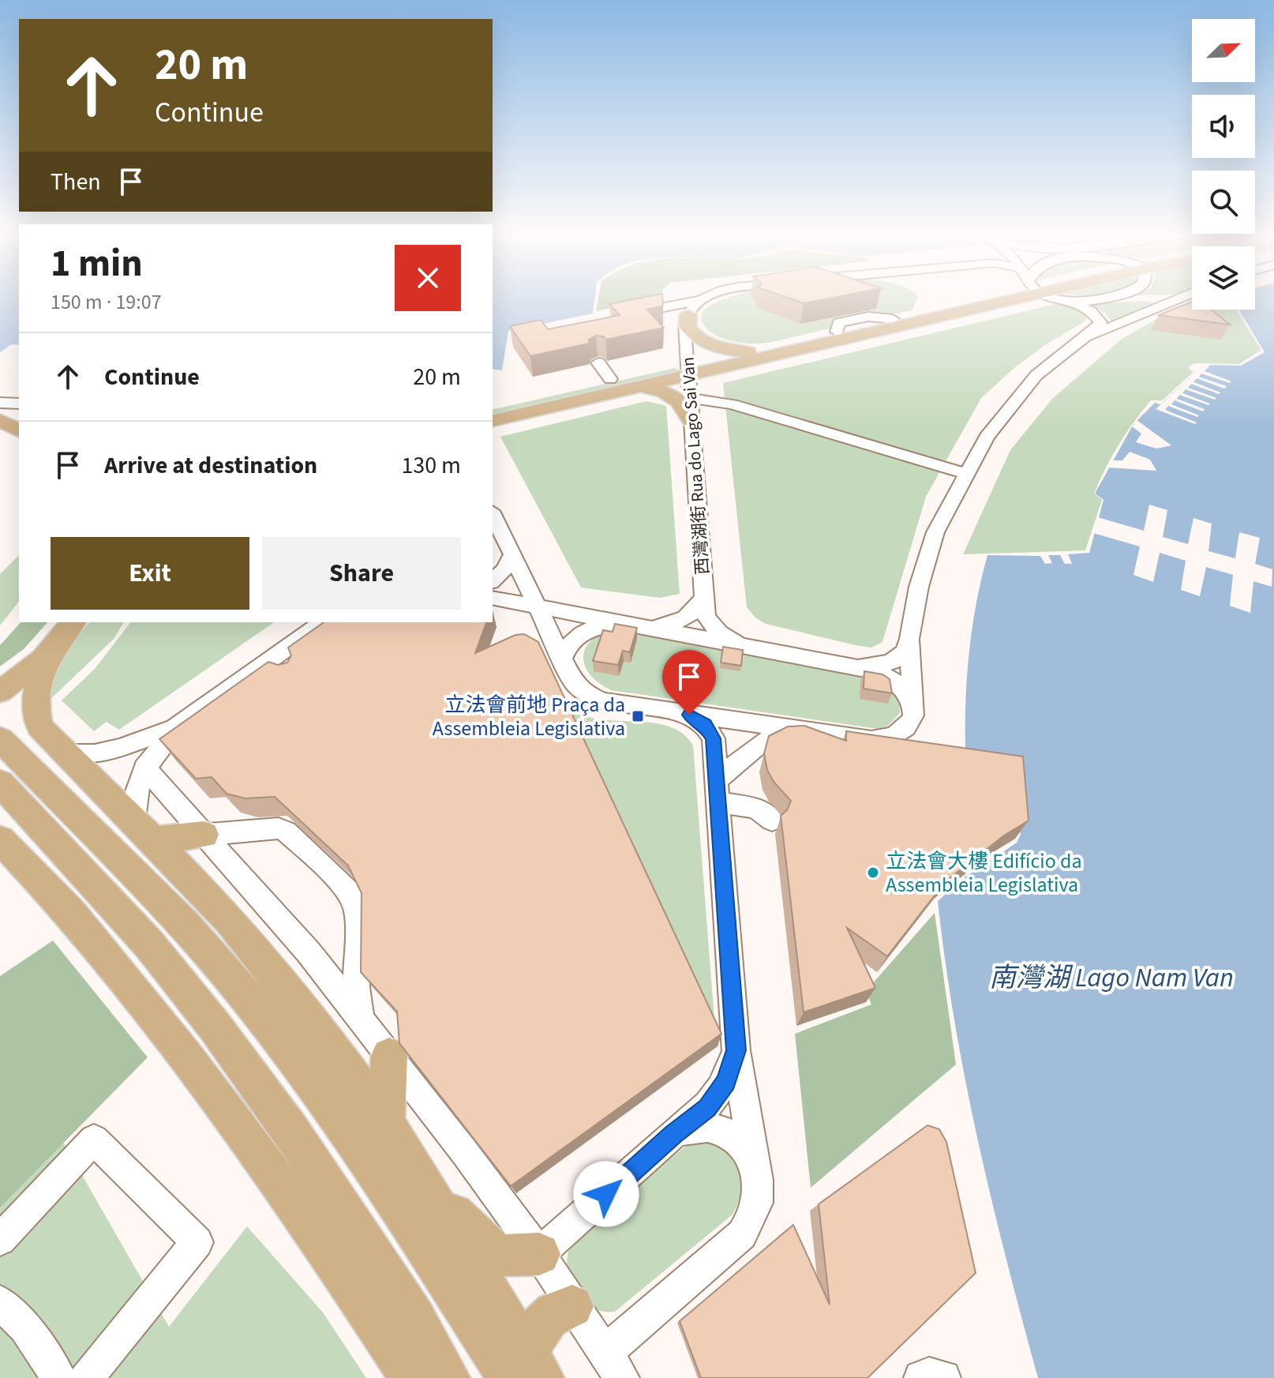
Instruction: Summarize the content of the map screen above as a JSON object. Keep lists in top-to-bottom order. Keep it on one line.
{"streets":{"street":["西灣湖街 Rua do Lago Sai Van"]},"water":["南灣湖 Lago Nam Van"],"places":{"transit":["立法會前地 Praça da Assembleia Legislativa"],"other":["立法會大樓 Edifício da Assembleia Legislativa"]},"north":"top right","page":{"turn":["20 m","Continue"],"then":"Then","heading":["1 min","150 m · 19:07"],"list":[{"name":"Continue","value":"20 m"},{"name":"Arrive at destination","value":"130 m"}],"buttons":["Exit","Share"]}}
